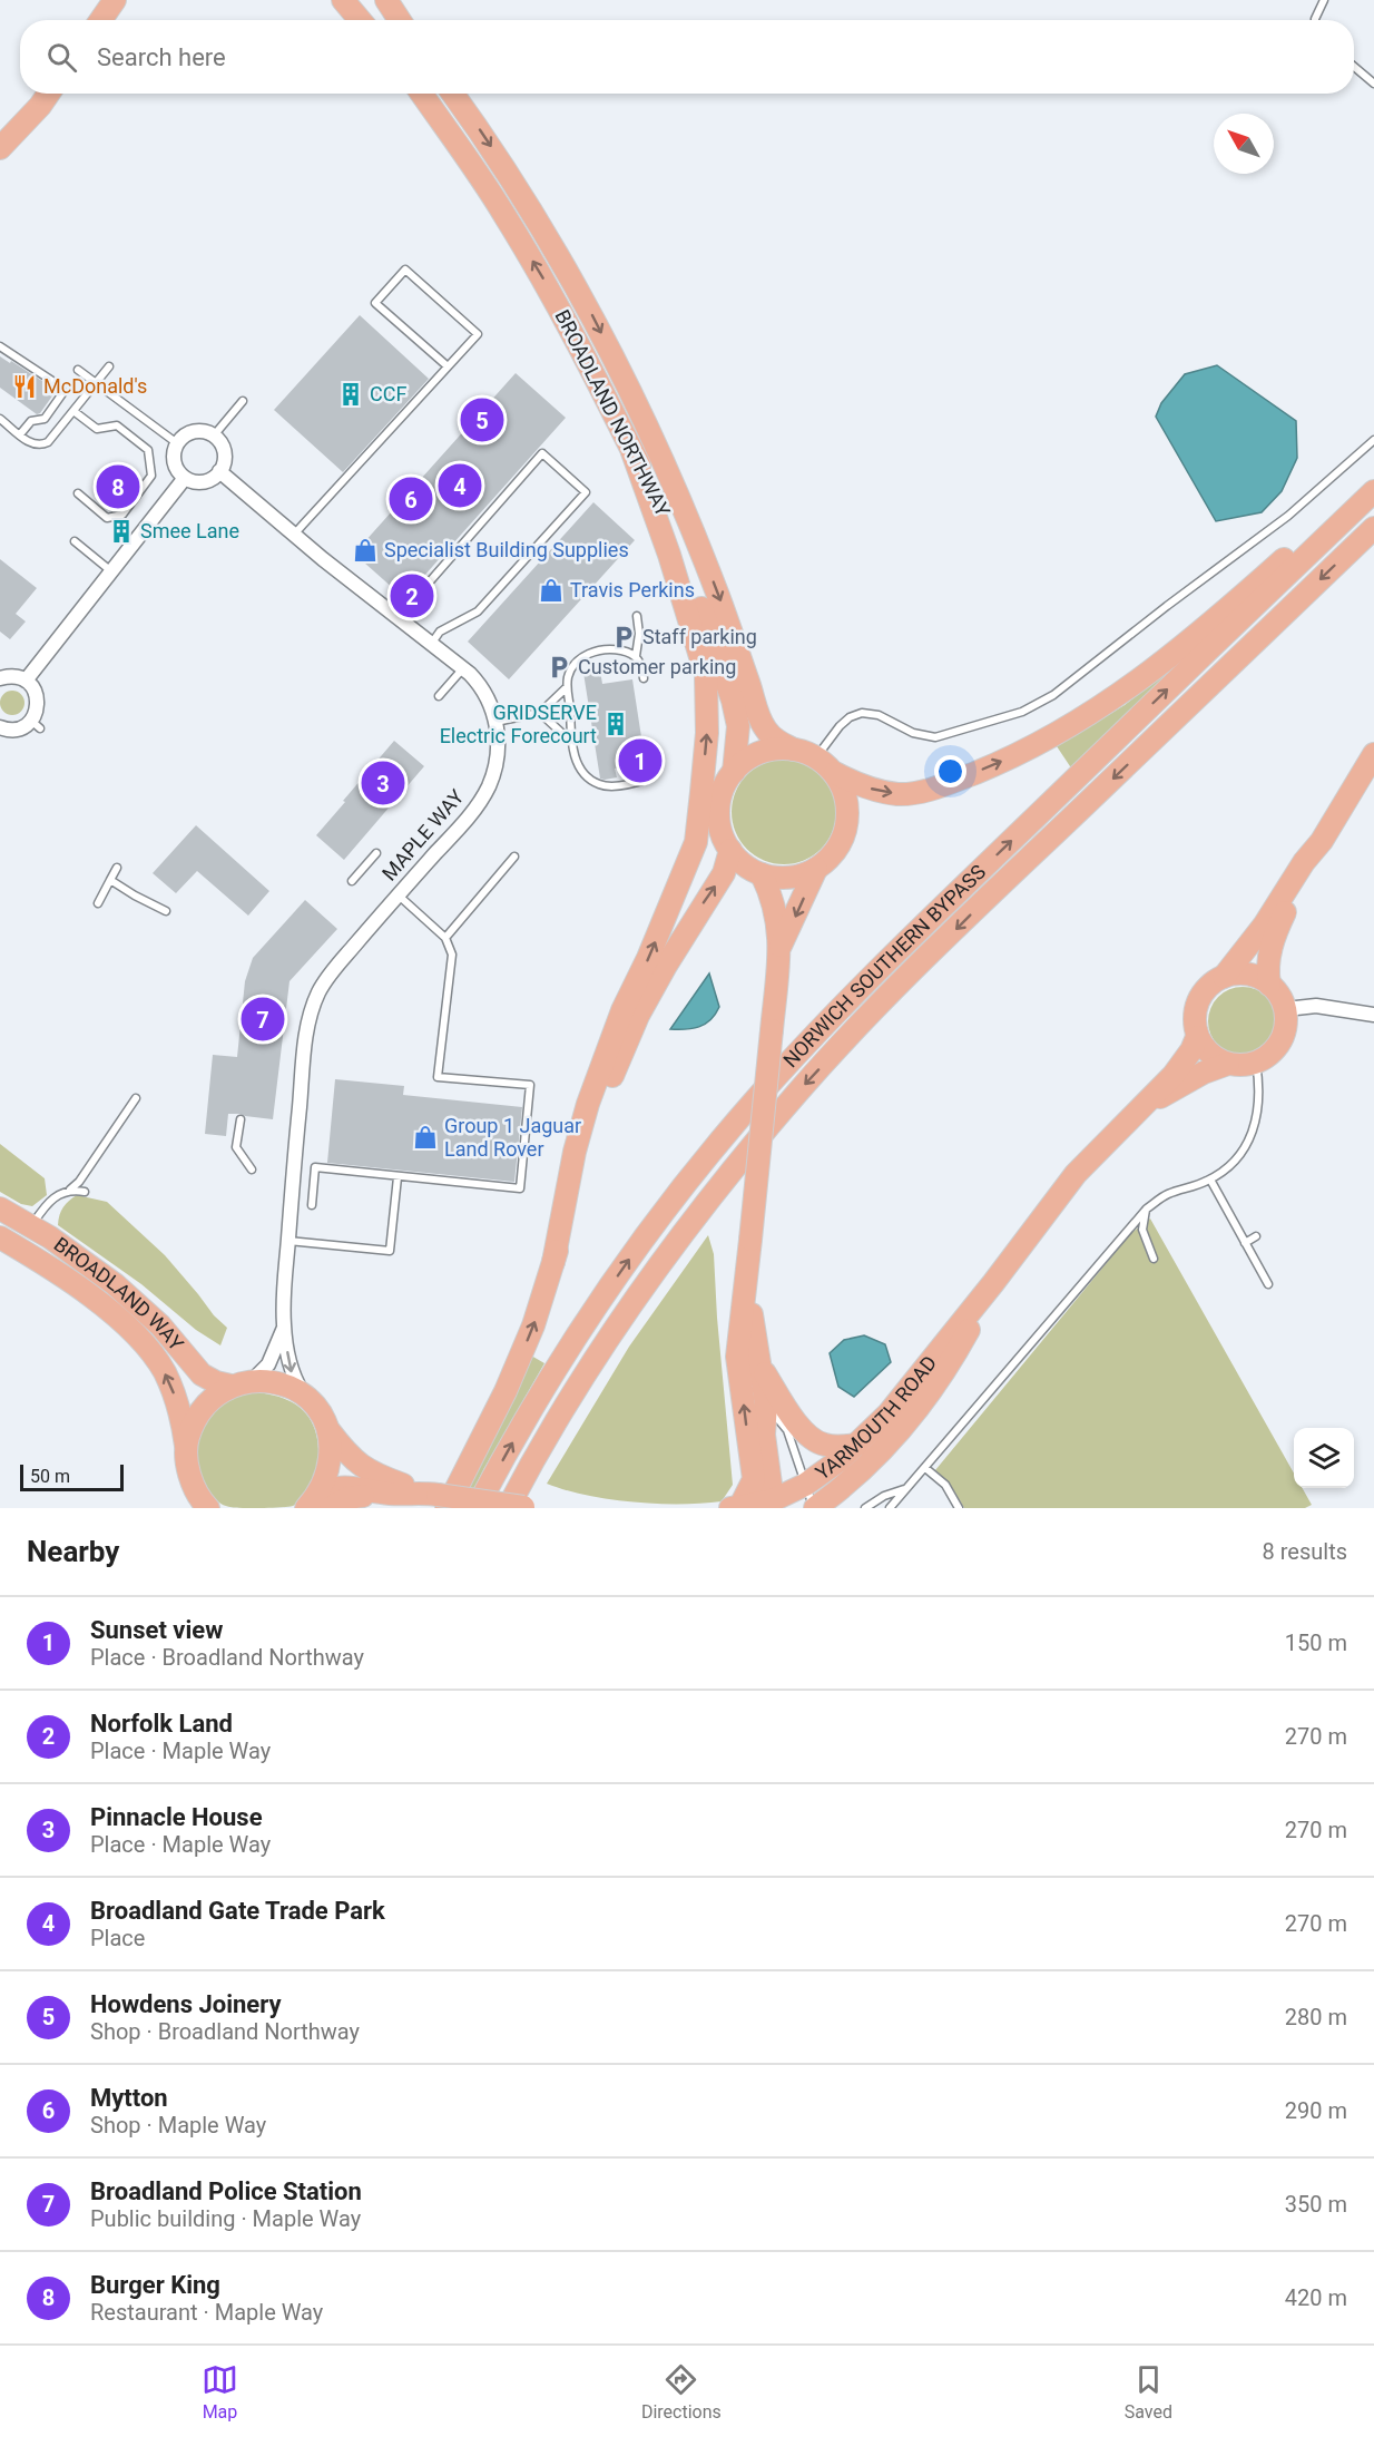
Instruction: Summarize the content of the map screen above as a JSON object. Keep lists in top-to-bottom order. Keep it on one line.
{"streets":{"highway":["BROADLAND NORTHWAY","NORWICH SOUTHERN BYPASS","BROADLAND WAY","YARMOUTH ROAD"],"street":["MAPLE WAY"]},"crossings":[["MAPLE WAY","BROADLAND WAY"]],"places":{"restaurant":["McDonald's"],"building":["CCF","Smee Lane","GRIDSERVE Electric Forecourt"],"shop":["Specialist Building Supplies","Travis Perkins","Group 1 Jaguar Land Rover"],"parking":["Staff parking","Customer parking"]},"scale_bar":"50 m","north":"top left","page":{"search":"Search here","pins":["5","4","8","6","2","1","3","7"],"scale":"50 m","heading":["Nearby","8 results"],"list":[{"mark":"1","name":"Sunset view","note":"Place · Broadland Northway","value":"150 m"},{"mark":"2","name":"Norfolk Land","note":"Place · Maple Way","value":"270 m"},{"mark":"3","name":"Pinnacle House","note":"Place · Maple Way","value":"270 m"},{"mark":"4","name":"Broadland Gate Trade Park","note":"Place","value":"270 m"},{"mark":"5","name":"Howdens Joinery","note":"Shop · Broadland Northway","value":"280 m"},{"mark":"6","name":"Mytton","note":"Shop · Maple Way","value":"290 m"},{"mark":"7","name":"Broadland Police Station","note":"Public building · Maple Way","value":"350 m"},{"mark":"8","name":"Burger King","note":"Restaurant · Maple Way","value":"420 m"}],"nav":["Map","Directions","Saved"]}}
